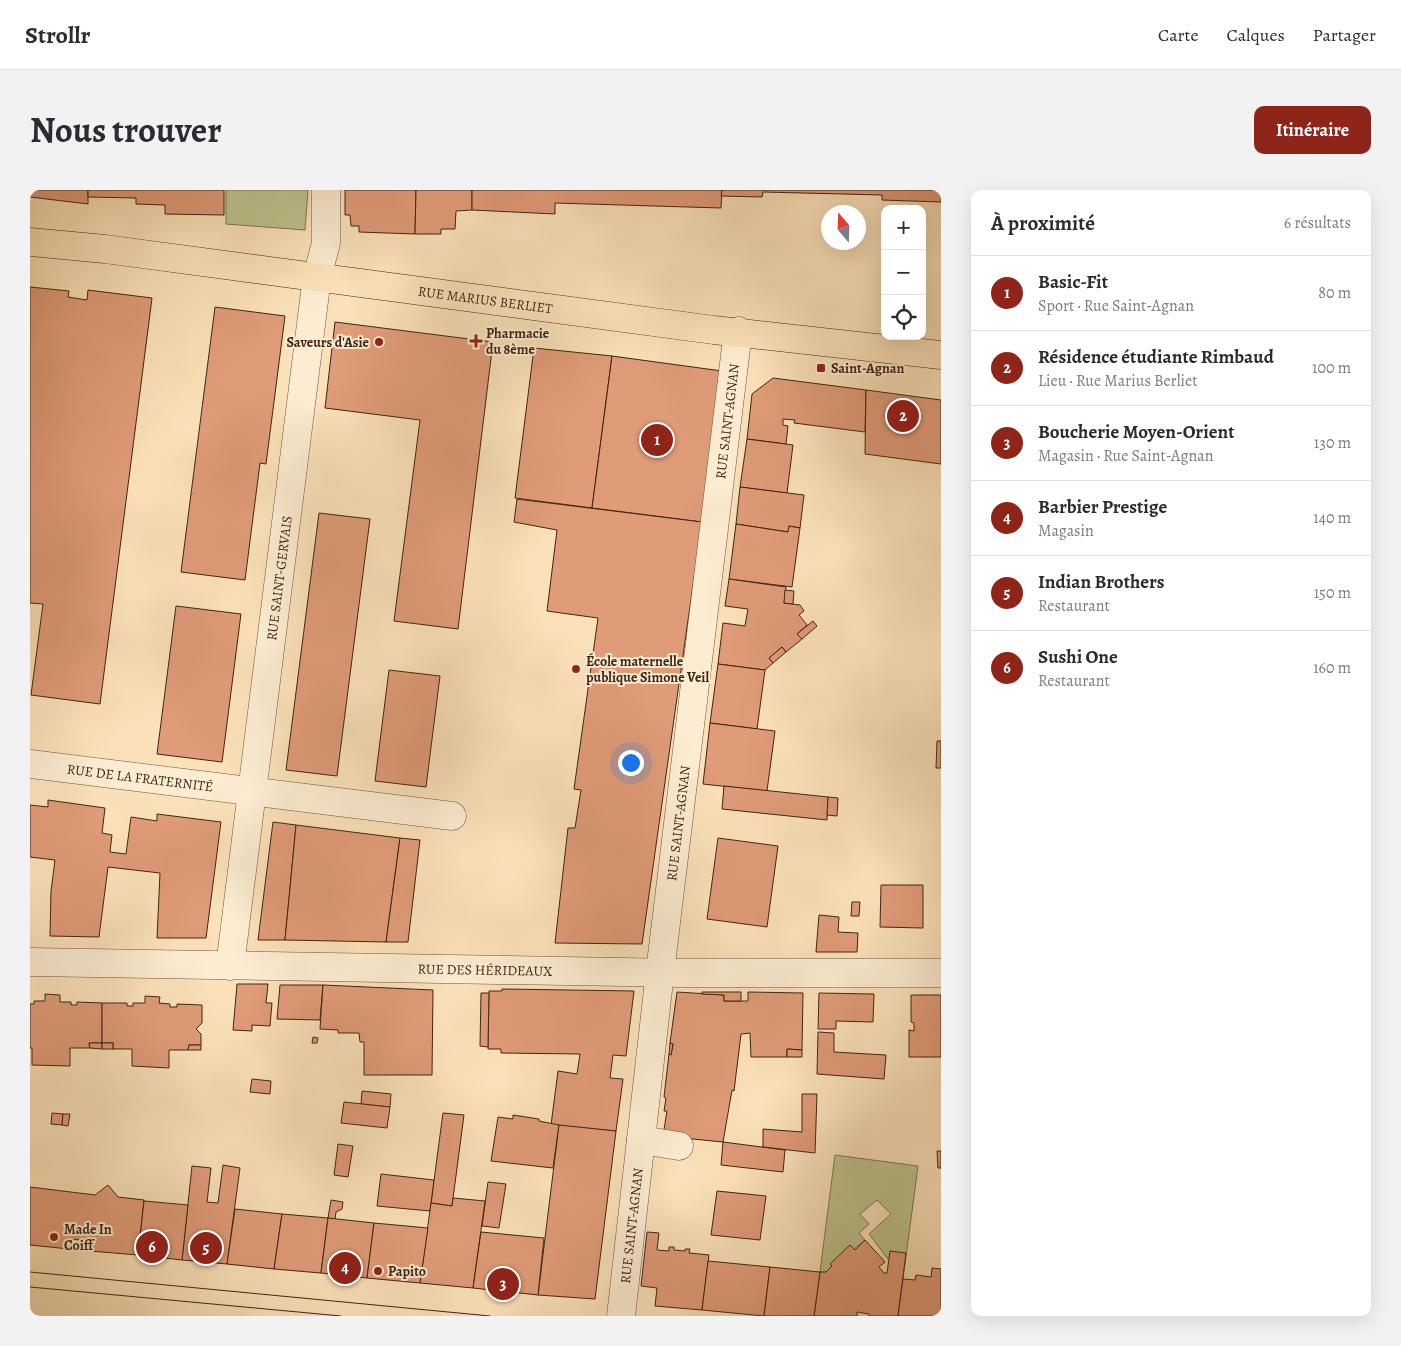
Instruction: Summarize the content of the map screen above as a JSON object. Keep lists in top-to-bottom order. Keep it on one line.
{"streets":{"main road":["RUE MARIUS BERLIET"],"street":["RUE SAINT-AGNAN","RUE SAINT-GERVAIS","RUE DE LA FRATERNITÉ","RUE DES HÉRIDEAUX"]},"crossings":[["RUE MARIUS BERLIET","RUE SAINT-AGNAN"],["RUE MARIUS BERLIET","RUE SAINT-GERVAIS"],["RUE SAINT-AGNAN","RUE DES HÉRIDEAUX"],["RUE SAINT-GERVAIS","RUE DE LA FRATERNITÉ"],["RUE SAINT-GERVAIS","RUE DES HÉRIDEAUX"]],"places":{"health":["Pharmacie du 8ème"],"other":["Saveurs d'Asie","École maternelle publique Simone Veil","Made In Coiff","Papito"],"transit":["Saint-Agnan"]},"north":"top","page":{"header":"Strollr","nav":["Carte","Calques","Partager"],"title":"Nous trouver","buttons":"Itinéraire","heading":["À proximité","6 résultats"],"map_buttons":["+","−"],"list":[{"mark":"1","name":"Basic-Fit","note":"Sport · Rue Saint-Agnan","value":"80 m"},{"mark":"2","name":"Résidence étudiante Rimbaud","note":"Lieu · Rue Marius Berliet","value":"100 m"},{"mark":"3","name":"Boucherie Moyen-Orient","note":"Magasin · Rue Saint-Agnan","value":"130 m"},{"mark":"4","name":"Barbier Prestige","note":"Magasin","value":"140 m"},{"mark":"5","name":"Indian Brothers","note":"Restaurant","value":"150 m"},{"mark":"6","name":"Sushi One","note":"Restaurant","value":"160 m"}],"pins":["2","1","6","5","4","3"]}}
